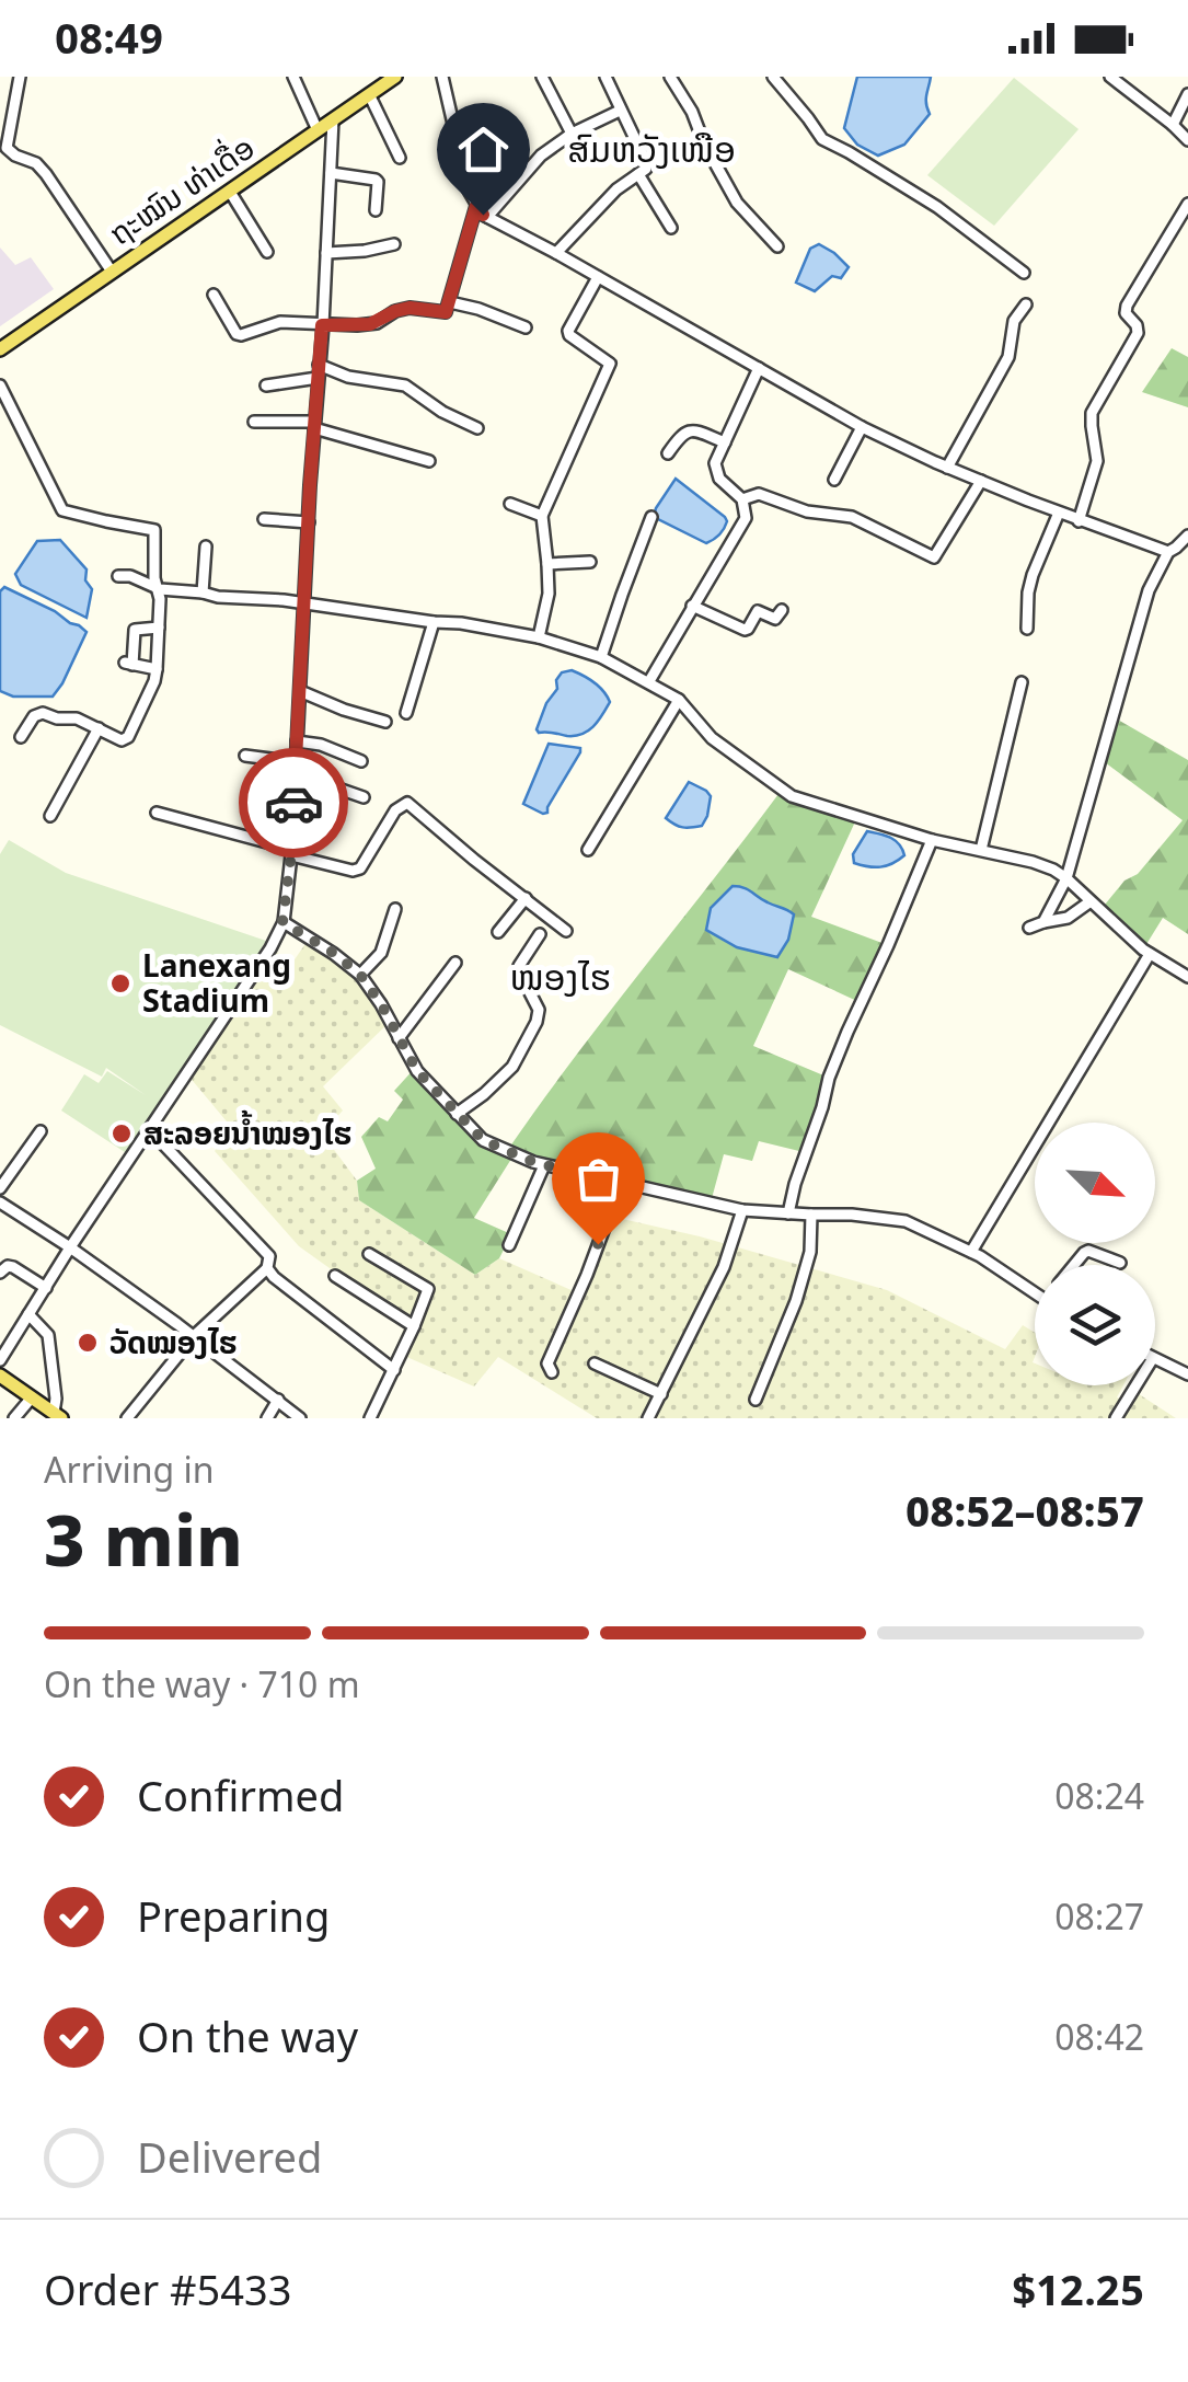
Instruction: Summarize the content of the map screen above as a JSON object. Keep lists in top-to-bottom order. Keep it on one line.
{"streets":{"main road":["ຖະໝົນ ທ່າເດື່ອ"]},"districts":["ສົມຫວັງເໜືອ","ໜອງໄຮ"],"places":["Lanexang Stadium","ສະລອຍນ້ຳໝອງໄຮ","ວັດໝອງໄຮ"],"north":"bottom right","page":{"status":"08:49","heading":["3 min","Arriving in","08:52–08:57"],"panel":["Order #5433","$12.25"],"bar":"On the way · 710 m","list":[["Confirmed","08:24"],["Preparing","08:27"],["On the way","08:42"],"Delivered"]}}
